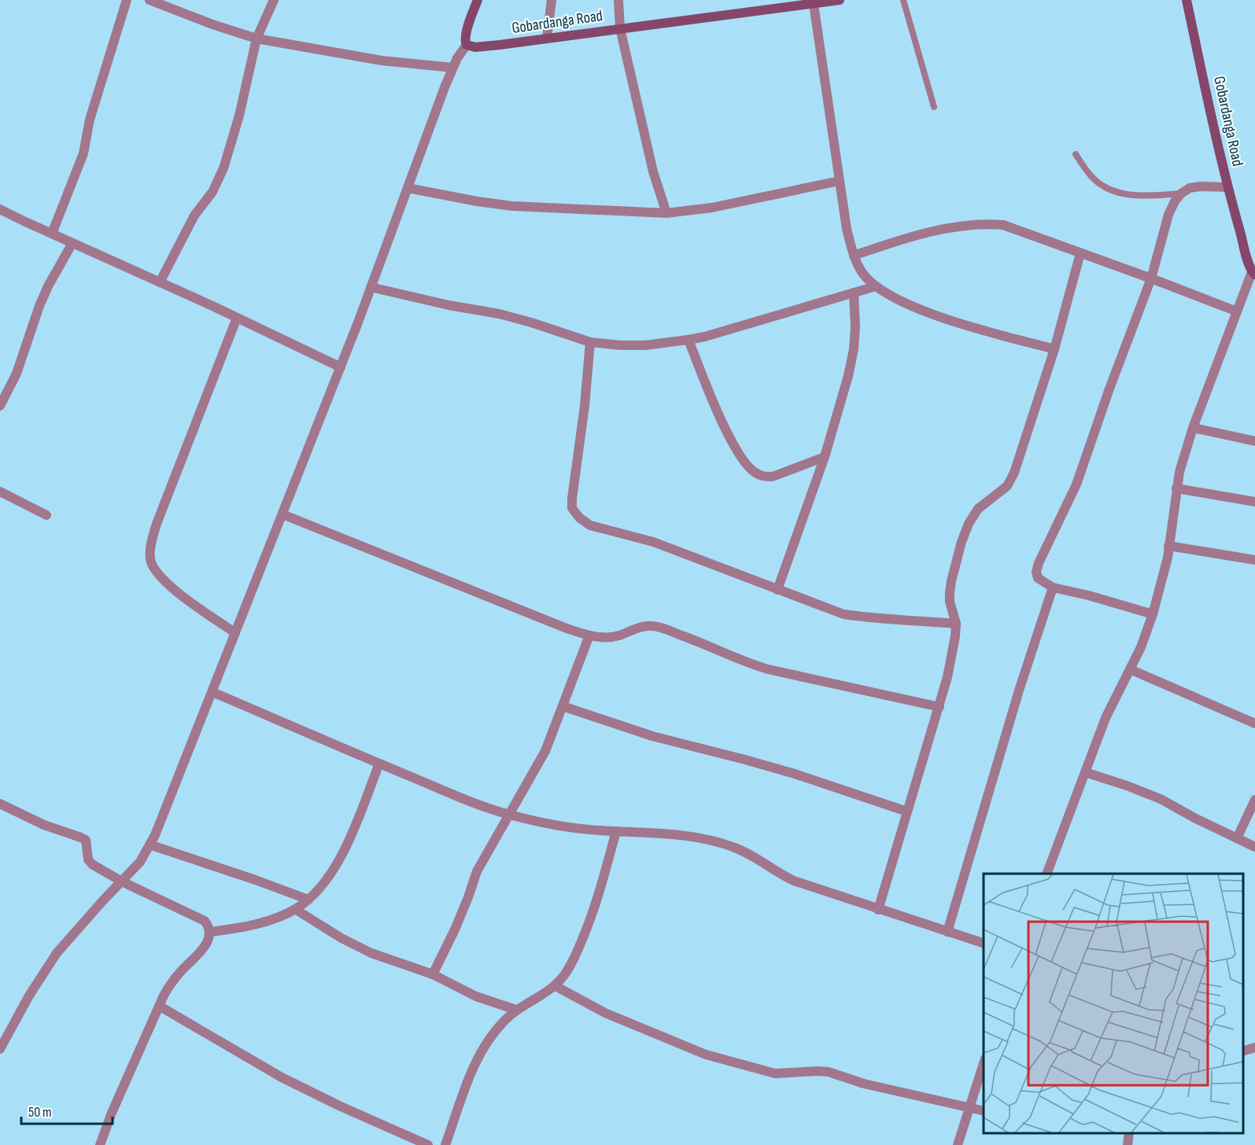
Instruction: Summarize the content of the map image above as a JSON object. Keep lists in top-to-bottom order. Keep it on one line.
{"streets":{"main road":["Gobardanga Road"]},"scale_bar":"50 m"}
